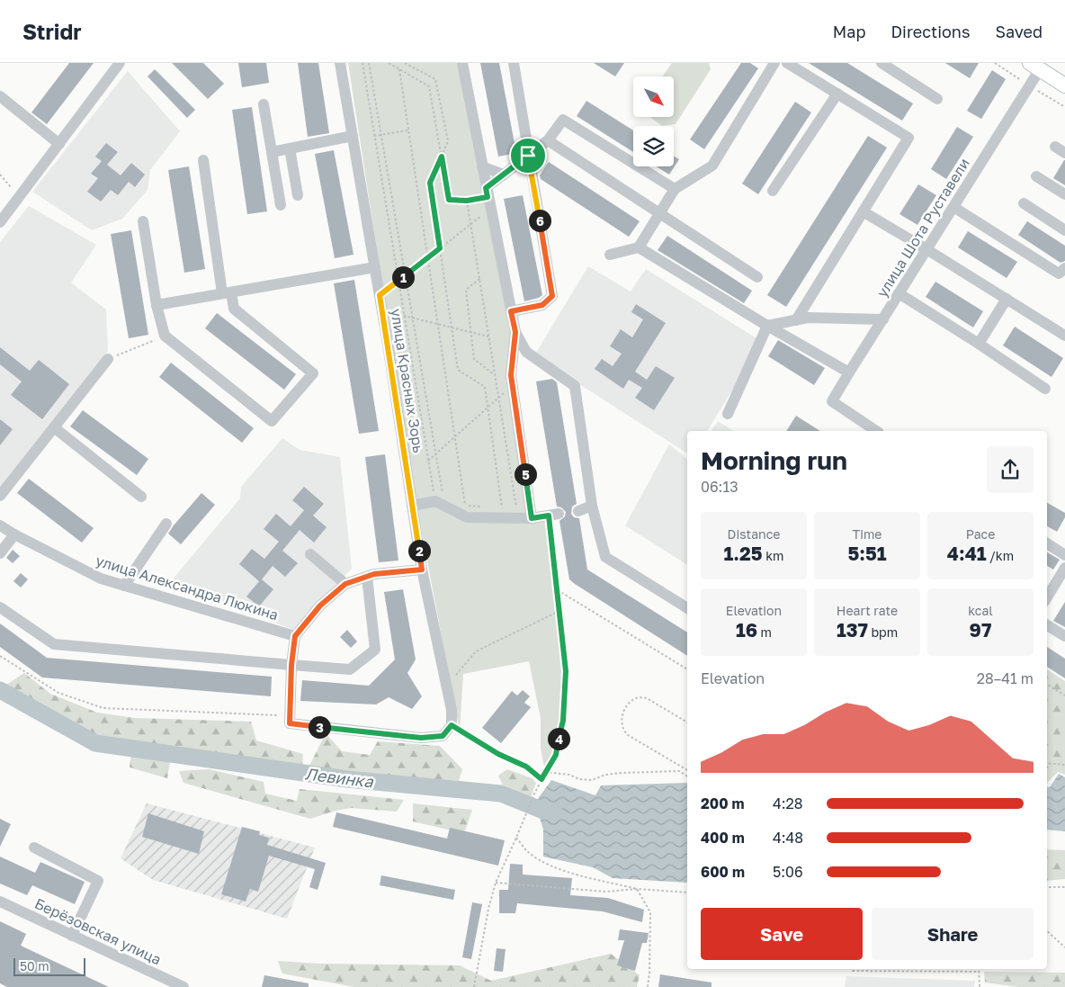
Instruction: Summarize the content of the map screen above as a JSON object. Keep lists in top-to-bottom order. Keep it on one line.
{"streets":{"street":["улица Шота Руставели","улица Красных Зорь","улица Александра Люкина","Берёзовская улица"]},"water":["Левинка"],"scale_bar":"50 m","north":"bottom right","page":{"header":"Stridr","nav":["Map","Directions","Saved"],"pins":["6","1","5","2","3","4"],"heading":["Morning run","06:13"],"stats":[["Distance","1.25 km"],["Time","5:51"],["Pace","4:41 /km"],["Elevation","16 m"],["Heart rate","137 bpm"],["kcal","97"]],"chart":["Elevation","28–41 m"],"list":[{"name":"200 m","note":"4:28"},{"name":"400 m","note":"4:48"},{"name":"600 m","note":"5:06"}],"buttons":["Save","Share"],"scale":"50 m"}}
